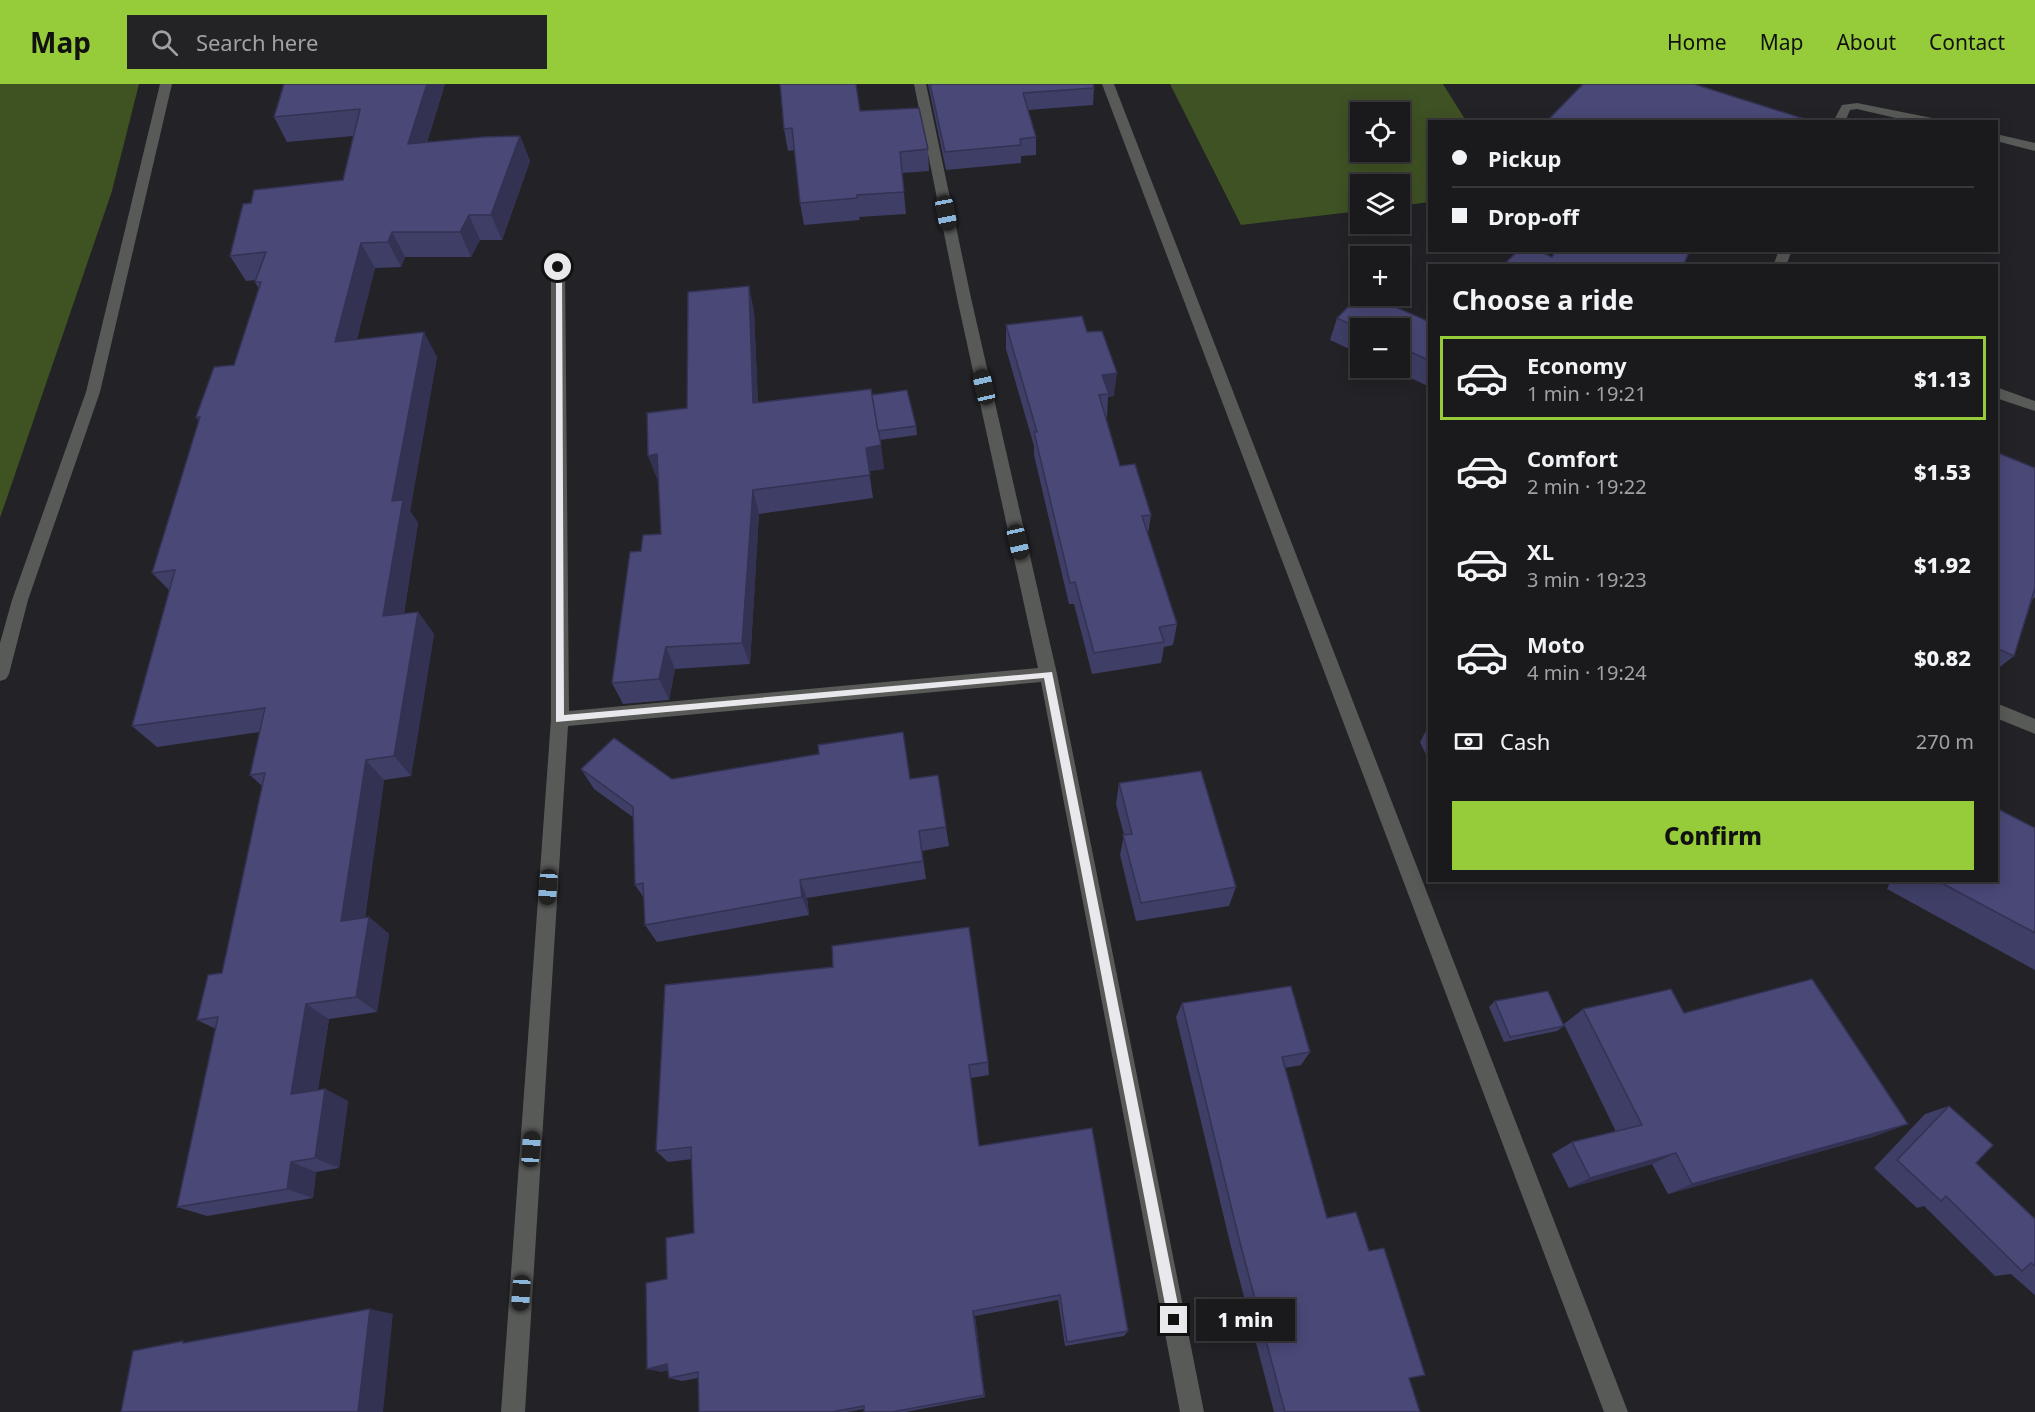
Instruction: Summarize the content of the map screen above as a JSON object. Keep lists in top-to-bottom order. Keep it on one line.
{"page":{"header":"Map","search":"Search here","nav":["Home","Map","About","Contact"],"map_buttons":["+","−"],"banner":["Pickup","Drop-off"],"heading":"Choose a ride","list":[{"name":"Economy","note":"1 min · 19:21","value":"$1.13"},{"name":"Comfort","note":"2 min · 19:22","value":"$1.53"},{"name":"XL","note":"3 min · 19:23","value":"$1.92"},{"name":"Moto","note":"4 min · 19:24","value":"$0.82"}],"pay":["Cash","270 m"],"buttons":"Confirm","bubble":"1 min"}}
